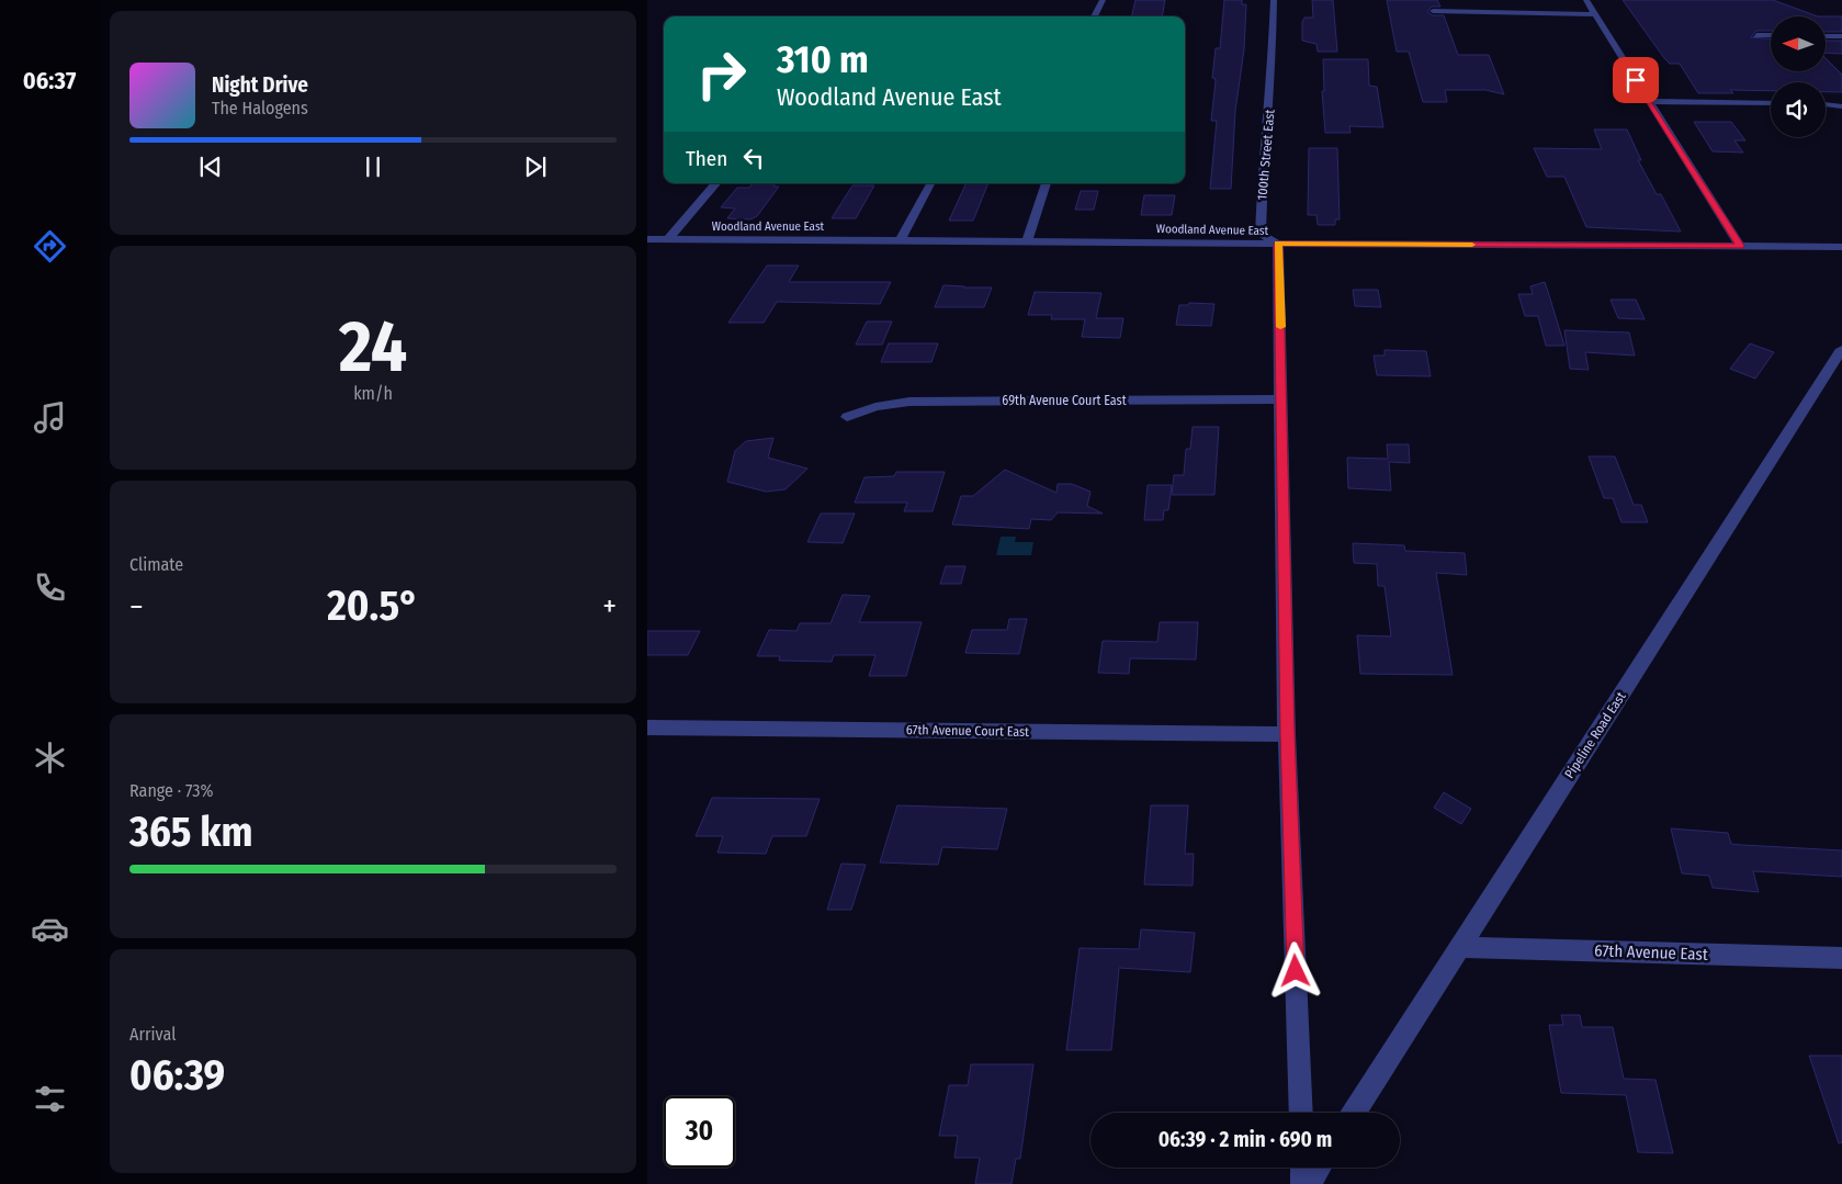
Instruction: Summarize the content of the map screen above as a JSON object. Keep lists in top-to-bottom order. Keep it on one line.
{"streets":{"street":["100th Street East","Woodland Avenue East","69th Avenue Court East","67th Avenue Court East","Pipeline Road East","67th Avenue East"]},"crossings":[["100th Street East","Woodland Avenue East"],["Pipeline Road East","67th Avenue East"]],"north":"left","page":{"tabs":"06:37","turn":["310 m","Woodland Avenue East"],"song":["Night Drive","The Halogens"],"then":"Then","tile":[["24","km/h"],"Climate",["Range · 73%","365 km"],["Arrival","06:39"]],"heat":["−","20.5°","+"],"limit":"30","trip":"06:39 · 2 min · 690 m"}}
